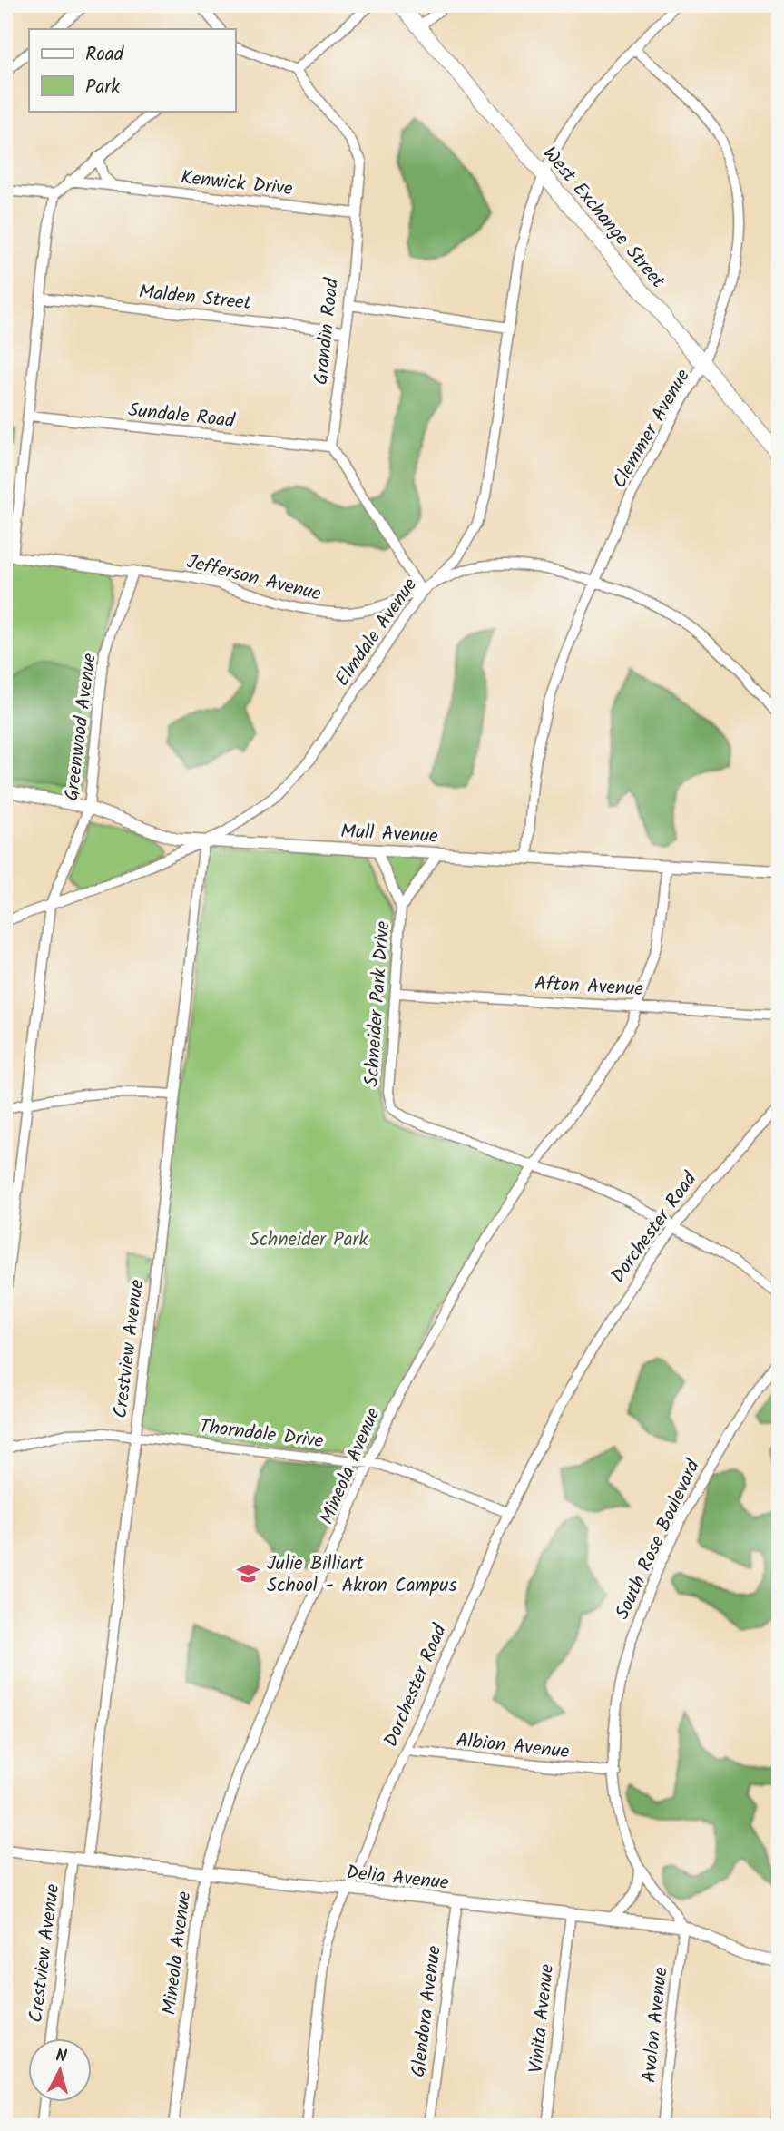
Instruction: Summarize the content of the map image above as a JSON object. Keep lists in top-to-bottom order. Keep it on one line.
{"streets":{"main road":["West Exchange Street"],"street":["Kenwick Drive","Malden Street","Grandin Road","Sundale Road","Clemmer Avenue","Jefferson Avenue","Elmdale Avenue","Greenwood Avenue","Mull Avenue","Afton Avenue","Schneider Park Drive","Dorchester Road","Crestview Avenue","Thorndale Drive","Mineola Avenue","South Rose Boulevard","Albion Avenue","Delia Avenue","Glendora Avenue","Vinita Avenue","Avalon Avenue"]},"crossings":[["Kenwick Drive","Grandin Road"],["West Exchange Street","Clemmer Avenue"],["West Exchange Street","Elmdale Avenue"],["Malden Street","Grandin Road"],["Grandin Road","Sundale Road"],["Clemmer Avenue","Jefferson Avenue"],["Clemmer Avenue","Mull Avenue"],["Jefferson Avenue","Elmdale Avenue"],["Jefferson Avenue","Greenwood Avenue"],["Elmdale Avenue","Greenwood Avenue"],["Elmdale Avenue","Mull Avenue"],["Elmdale Avenue","Crestview Avenue"],["Greenwood Avenue","Mull Avenue"],["Mull Avenue","Schneider Park Drive"],["Mull Avenue","Crestview Avenue"],["Mull Avenue","Mineola Avenue"],["Afton Avenue","Schneider Park Drive"],["Afton Avenue","Mineola Avenue"],["Schneider Park Drive","Mineola Avenue"],["Dorchester Road","Thorndale Drive"],["Dorchester Road","Albion Avenue"],["Dorchester Road","Delia Avenue"],["Crestview Avenue","Thorndale Drive"],["Crestview Avenue","Delia Avenue"],["Thorndale Drive","Mineola Avenue"],["Mineola Avenue","Delia Avenue"],["South Rose Boulevard","Albion Avenue"],["South Rose Boulevard","Delia Avenue"],["South Rose Boulevard","Avalon Avenue"],["Delia Avenue","Glendora Avenue"],["Delia Avenue","Vinita Avenue"],["Delia Avenue","Avalon Avenue"]],"parks":["Schneider Park"],"places":{"school or university":["Julie Billiart School - Akron Campus"]},"legend":["Road","Park"],"north":"top"}
